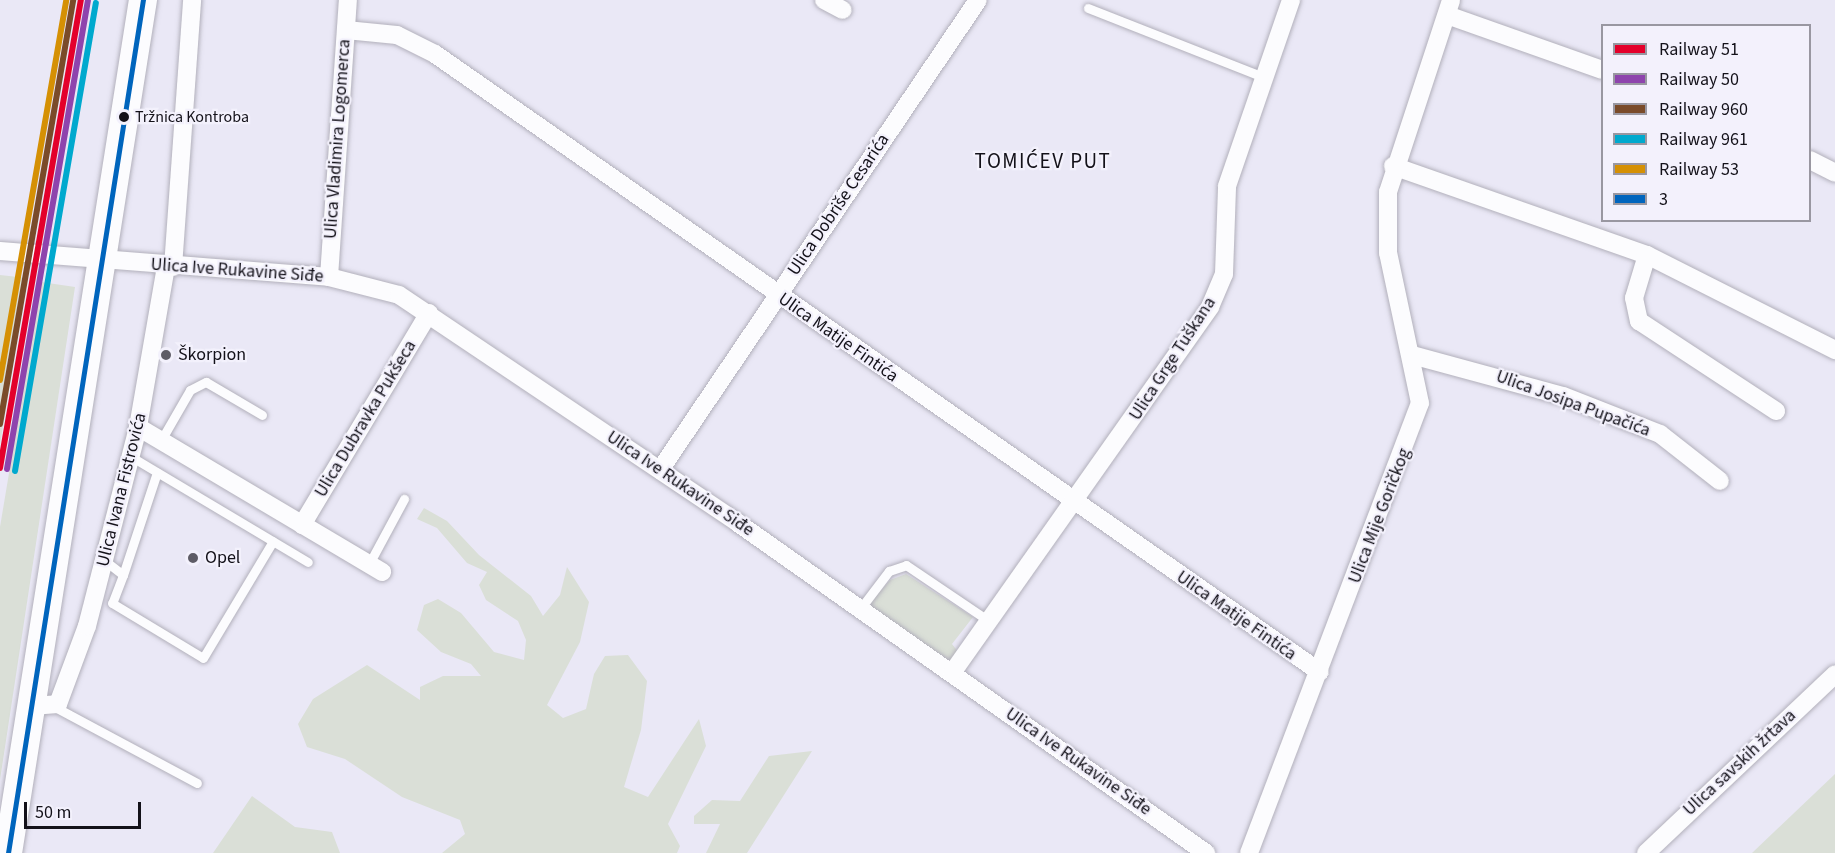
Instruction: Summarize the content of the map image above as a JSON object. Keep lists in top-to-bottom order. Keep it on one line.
{"streets":{"main road":["Ulica Ivana Fistrovića"],"street":["Ulica Vladimira Logomerca","Ulica Dobriše Cesarića","Ulica Ive Rukavine Siđe","Ulica Matije Fintića","Ulica Grge Tuškana","Ulica Josipa Pupačića","Ulica Dubravka Pukšeca","Ulica Mije Goričkog","Ulica savskih žrtava"]},"crossings":[["Ulica Vladimira Logomerca","Ulica Ive Rukavine Siđe"],["Ulica Vladimira Logomerca","Ulica Matije Fintića"],["Ulica Dobriše Cesarića","Ulica Ive Rukavine Siđe"],["Ulica Dobriše Cesarića","Ulica Matije Fintića"],["Ulica Ive Rukavine Siđe","Ulica Grge Tuškana"],["Ulica Ive Rukavine Siđe","Ulica Dubravka Pukšeca"],["Ulica Ive Rukavine Siđe","Ulica Ivana Fistrovića"],["Ulica Matije Fintića","Ulica Grge Tuškana"],["Ulica Matije Fintića","Ulica Mije Goričkog"],["Ulica Josipa Pupačića","Ulica Mije Goričkog"]],"districts":["TOMIĆEV PUT"],"places":["Tržnica Kontroba","Škorpion","Opel"],"lines":["rail line 51","rail line 960","rail line 53","transit line 3","rail line 50","rail line 961"],"legend":["Railway 51","Railway 50","Railway 960","Railway 961","Railway 53","3"],"scale_bar":"50 m"}
